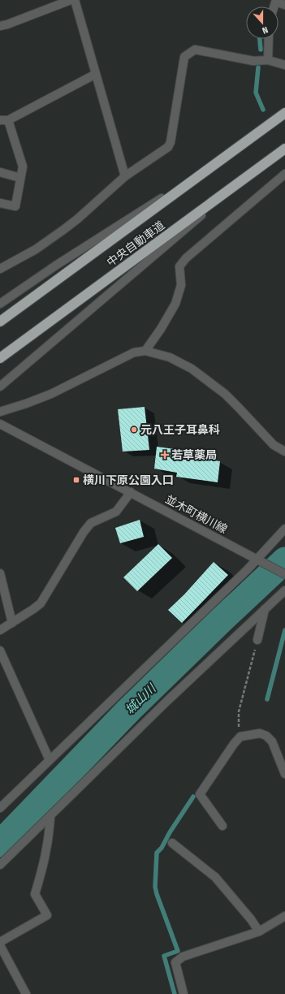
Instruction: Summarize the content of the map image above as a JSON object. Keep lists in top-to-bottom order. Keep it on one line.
{"streets":{"highway":["中央自動車道"],"street":["並木町横川線"]},"water":["城山川"],"places":{"other":["元八王子耳鼻科"],"health":["若草薬局"],"transit":["横川下原公園入口"]},"north":"bottom"}
